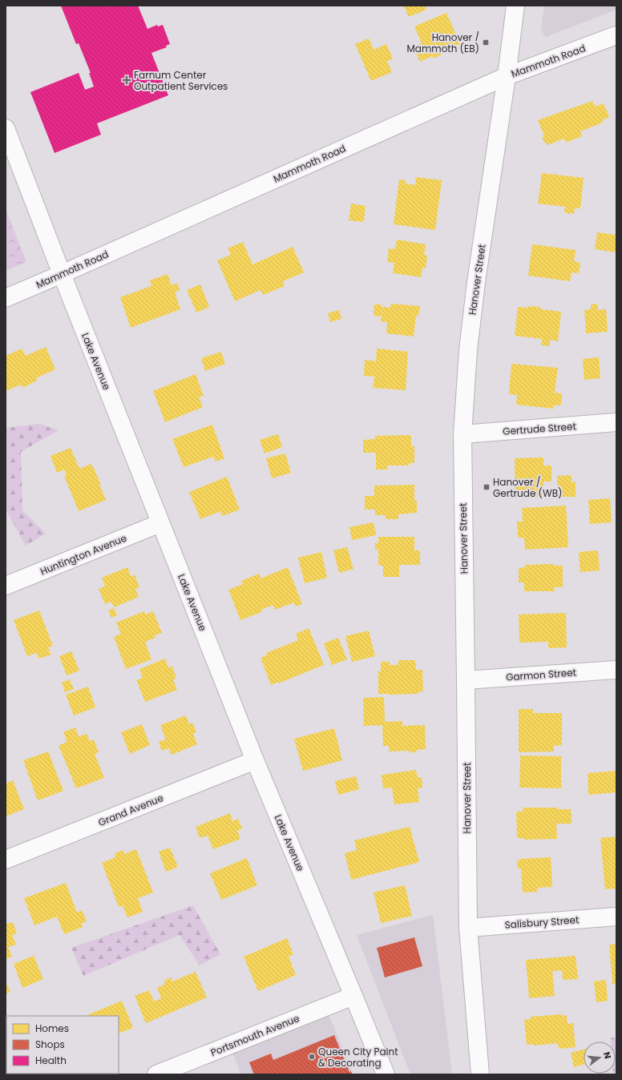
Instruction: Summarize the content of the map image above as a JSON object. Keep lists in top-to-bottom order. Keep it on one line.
{"streets":{"street":["Mammoth Road","Hanover Street","Lake Avenue","Gertrude Street","Huntington Avenue","Garmon Street","Grand Avenue","Salisbury Street","Portsmouth Avenue"]},"crossings":[["Mammoth Road","Hanover Street"],["Mammoth Road","Lake Avenue"],["Hanover Street","Gertrude Street"],["Hanover Street","Garmon Street"],["Hanover Street","Salisbury Street"],["Lake Avenue","Huntington Avenue"],["Lake Avenue","Grand Avenue"],["Lake Avenue","Portsmouth Avenue"]],"places":{"transit":["Hanover / Mammoth (EB)","Hanover / Gertrude (WB)"],"health":["Farnum Center Outpatient Services"],"other":["Queen City Paint & Decorating"]},"legend":["Homes","Shops","Health"],"north":"right"}
